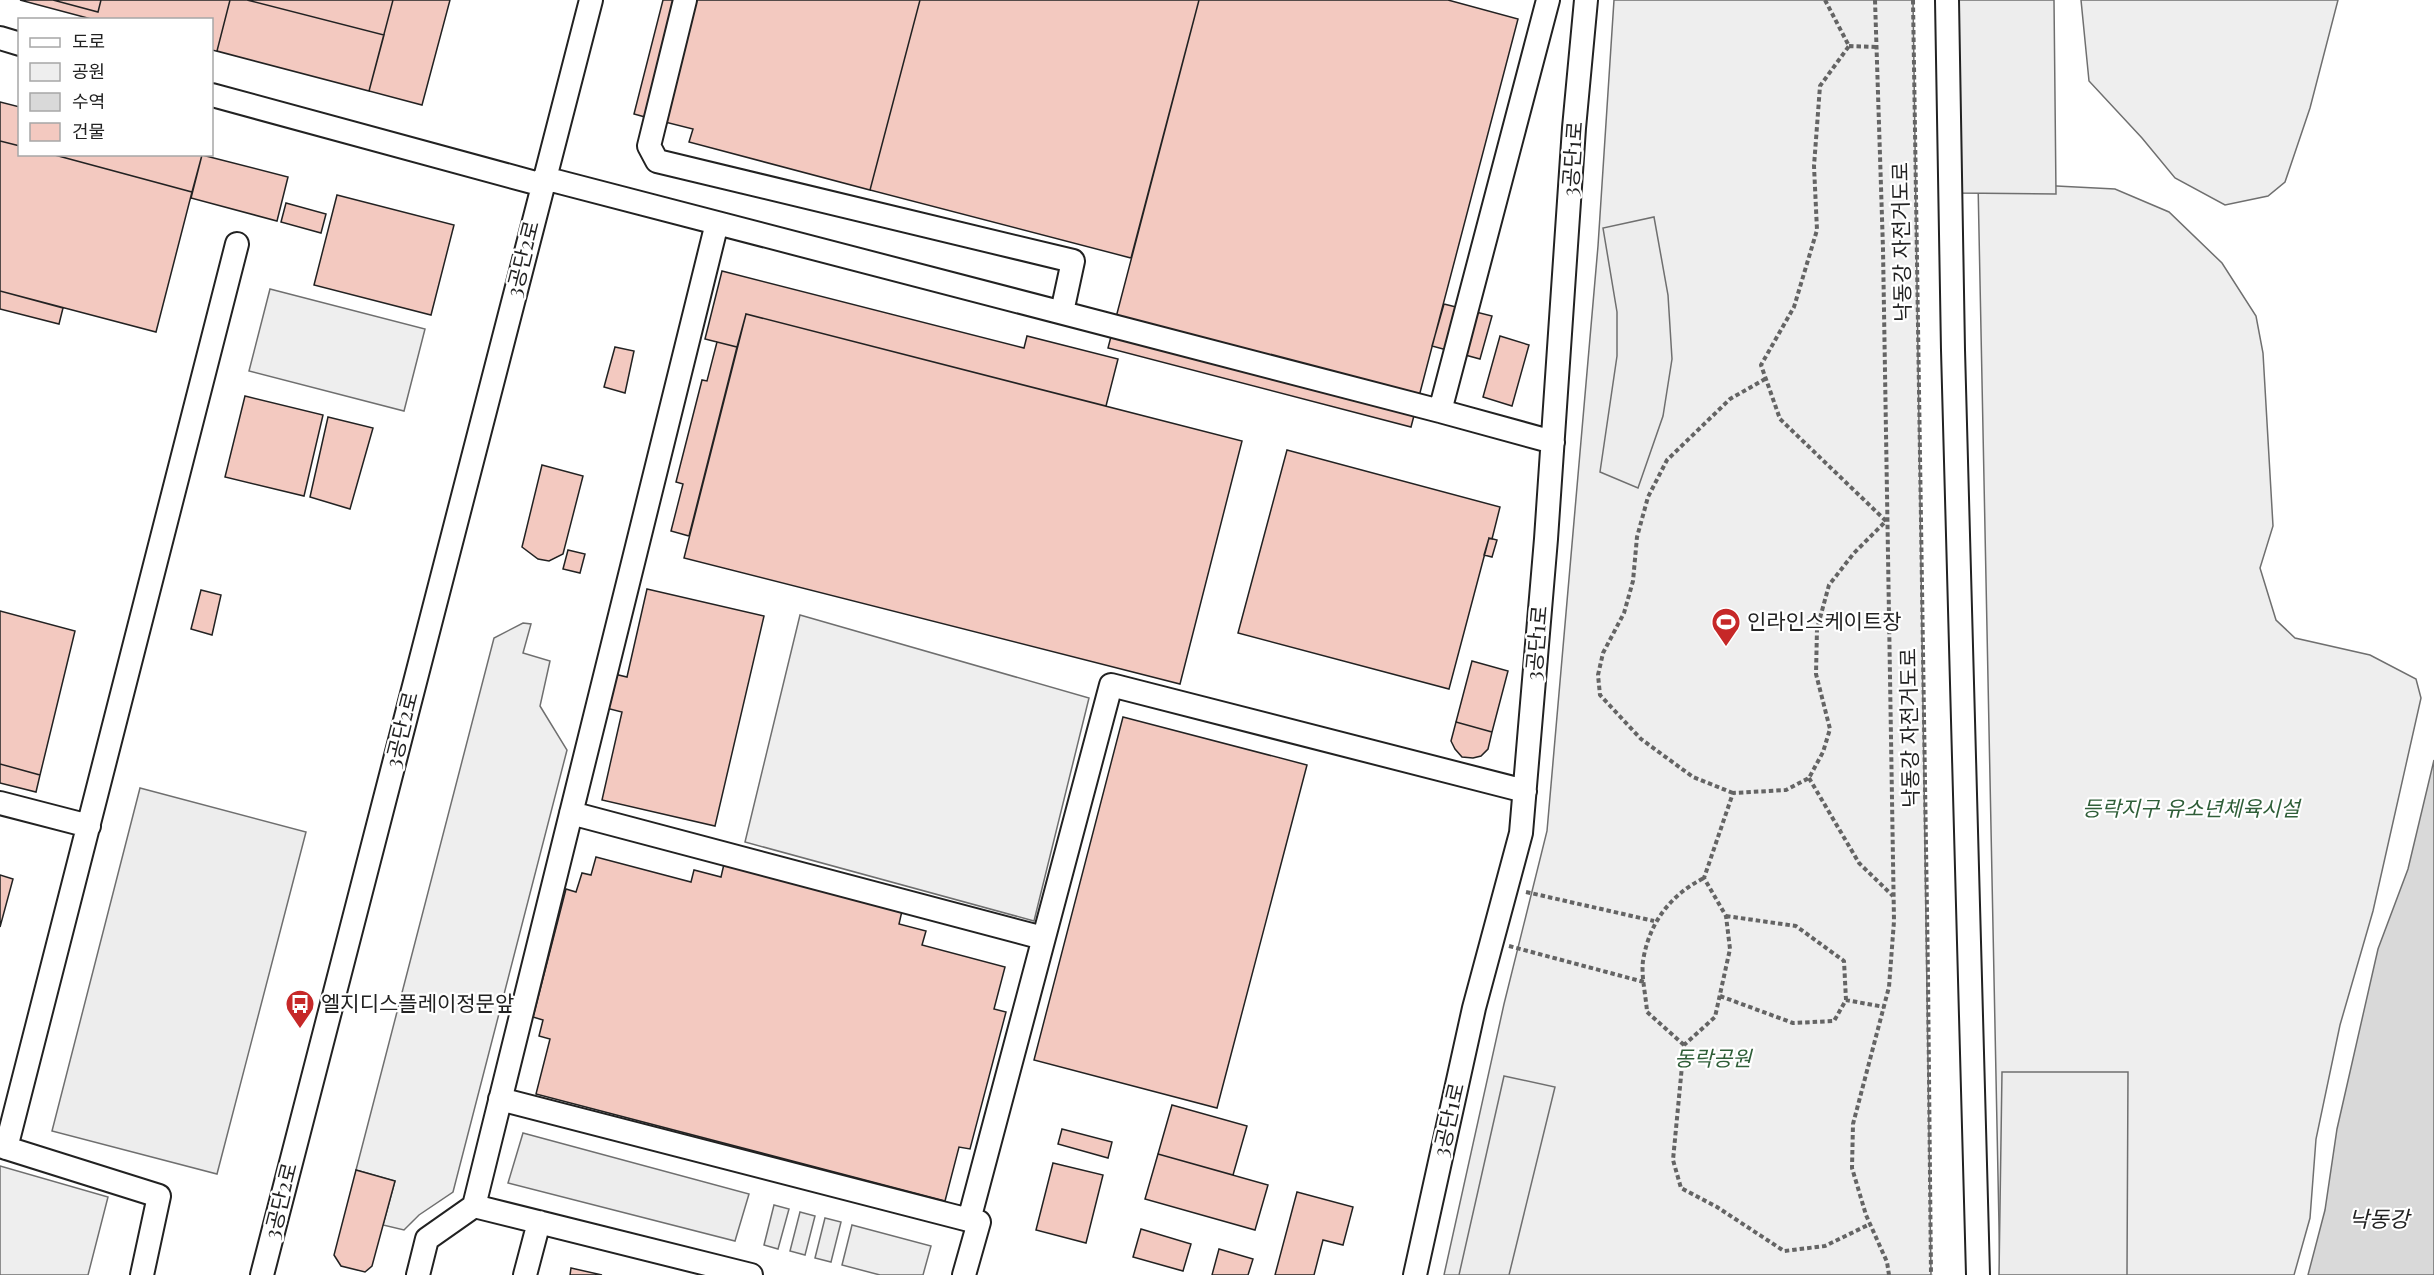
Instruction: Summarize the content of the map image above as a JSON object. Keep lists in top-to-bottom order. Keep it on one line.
{"streets":{"street":["3공단1로","3공단2로"],"path":["낙동강 자전거도로"]},"water":["낙동강"],"parks":["등락지구 유소년체육시설","동락공원"],"places":{"sports":["인라인스케이트장"],"bus stop":["엘지디스플레이정문앞"]},"legend":["도로","공원","수역","건물"]}
